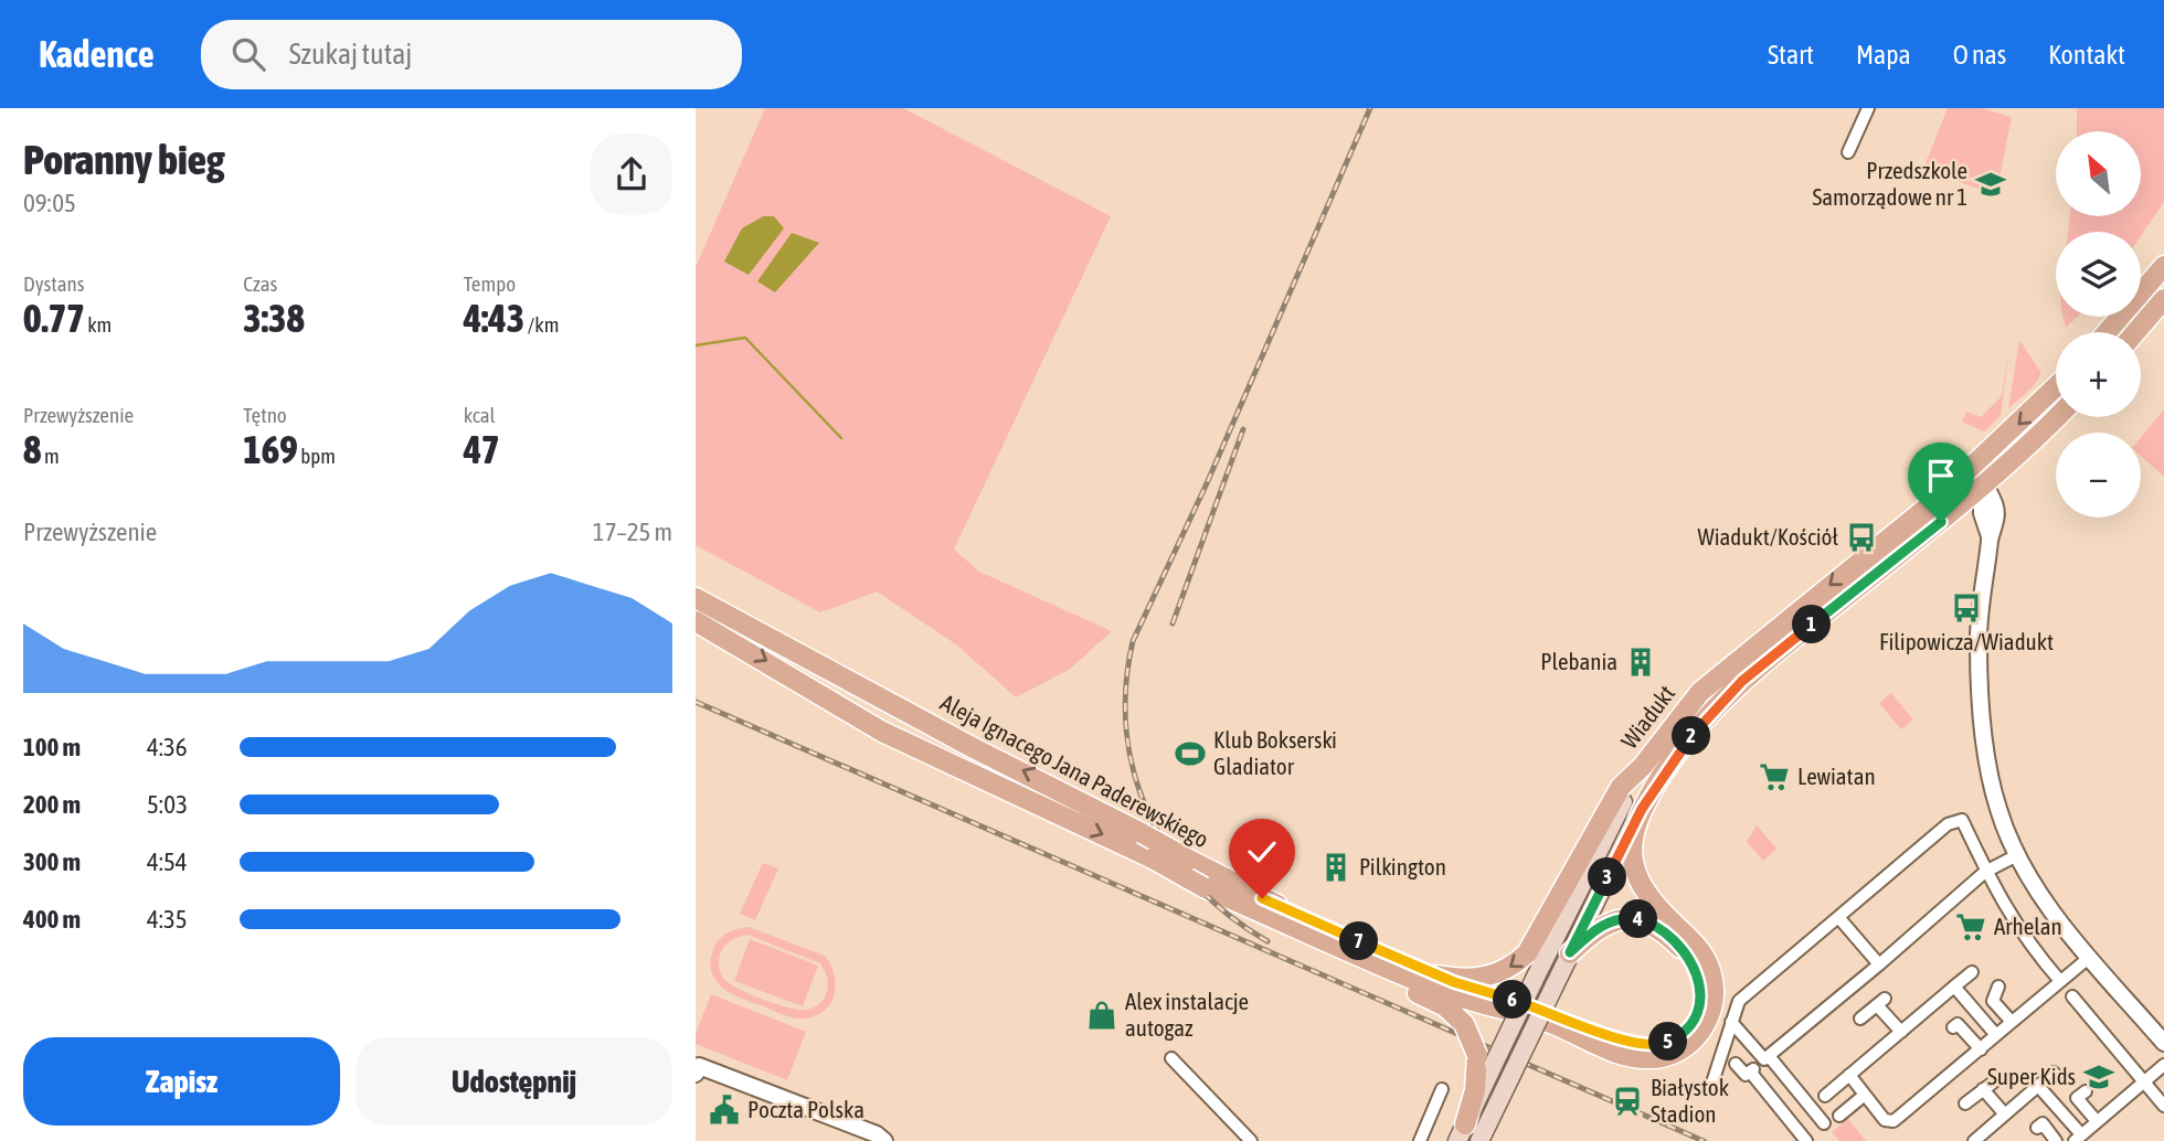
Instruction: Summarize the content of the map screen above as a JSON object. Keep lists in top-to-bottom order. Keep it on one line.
{"streets":{"main road":["Wiadukt","Aleja Ignacego Jana Paderewskiego"]},"places":{"school or university":["Przedszkole Samorządowe nr 1","Super Kids"],"bus stop":["Wiadukt/Kościół","Filipowicza/Wiadukt"],"building":["Plebania","Pilkington"],"sports":["Klub Bokserski Gladiator"],"supermarket":["Lewiatan","Arhelan"],"shop":["Alex instalacje autogaz"],"station":["Białystok Stadion"],"public building":["Poczta Polska"]},"north":"top left","page":{"header":"Kadence","search":"Szukaj tutaj","nav":["Start","Mapa","O nas","Kontakt"],"heading":["Poranny bieg","09:05"],"map_buttons":["+","−"],"stats":[["Dystans","0.77 km"],["Czas","3:38"],["Tempo","4:43 /km"],["Przewyższenie","8 m"],["Tętno","169 bpm"],["kcal","47"]],"chart":["Przewyższenie","17–25 m"],"pins":["1","2","3","4","7","6","5"],"list":[{"name":"100 m","note":"4:36"},{"name":"200 m","note":"5:03"},{"name":"300 m","note":"4:54"},{"name":"400 m","note":"4:35"}],"buttons":["Zapisz","Udostępnij"]}}
